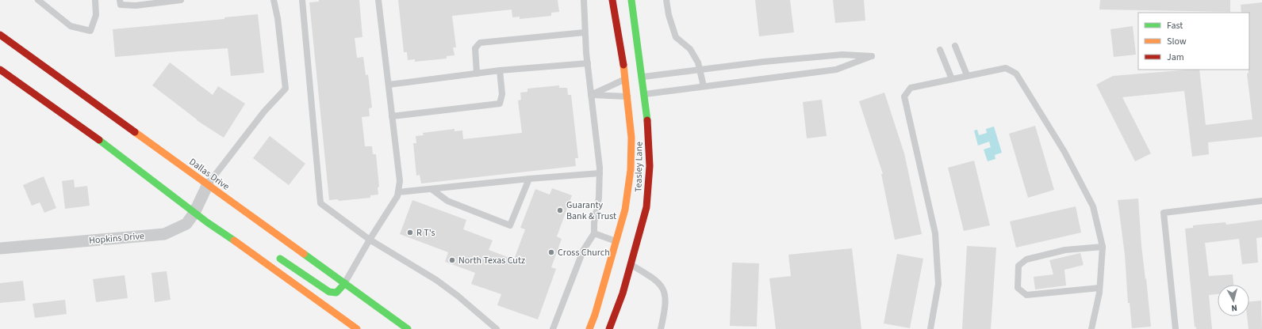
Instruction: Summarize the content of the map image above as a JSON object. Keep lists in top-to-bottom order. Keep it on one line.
{"streets":{"main road":["Teasley Lane","Dallas Drive"],"street":["Hopkins Drive"]},"crossings":[["Dallas Drive","Hopkins Drive"]],"places":["Guaranty Bank & Trust","R T's","Cross Church","North Texas Cutz"],"legend":["Fast","Slow","Jam"],"north":"bottom"}
